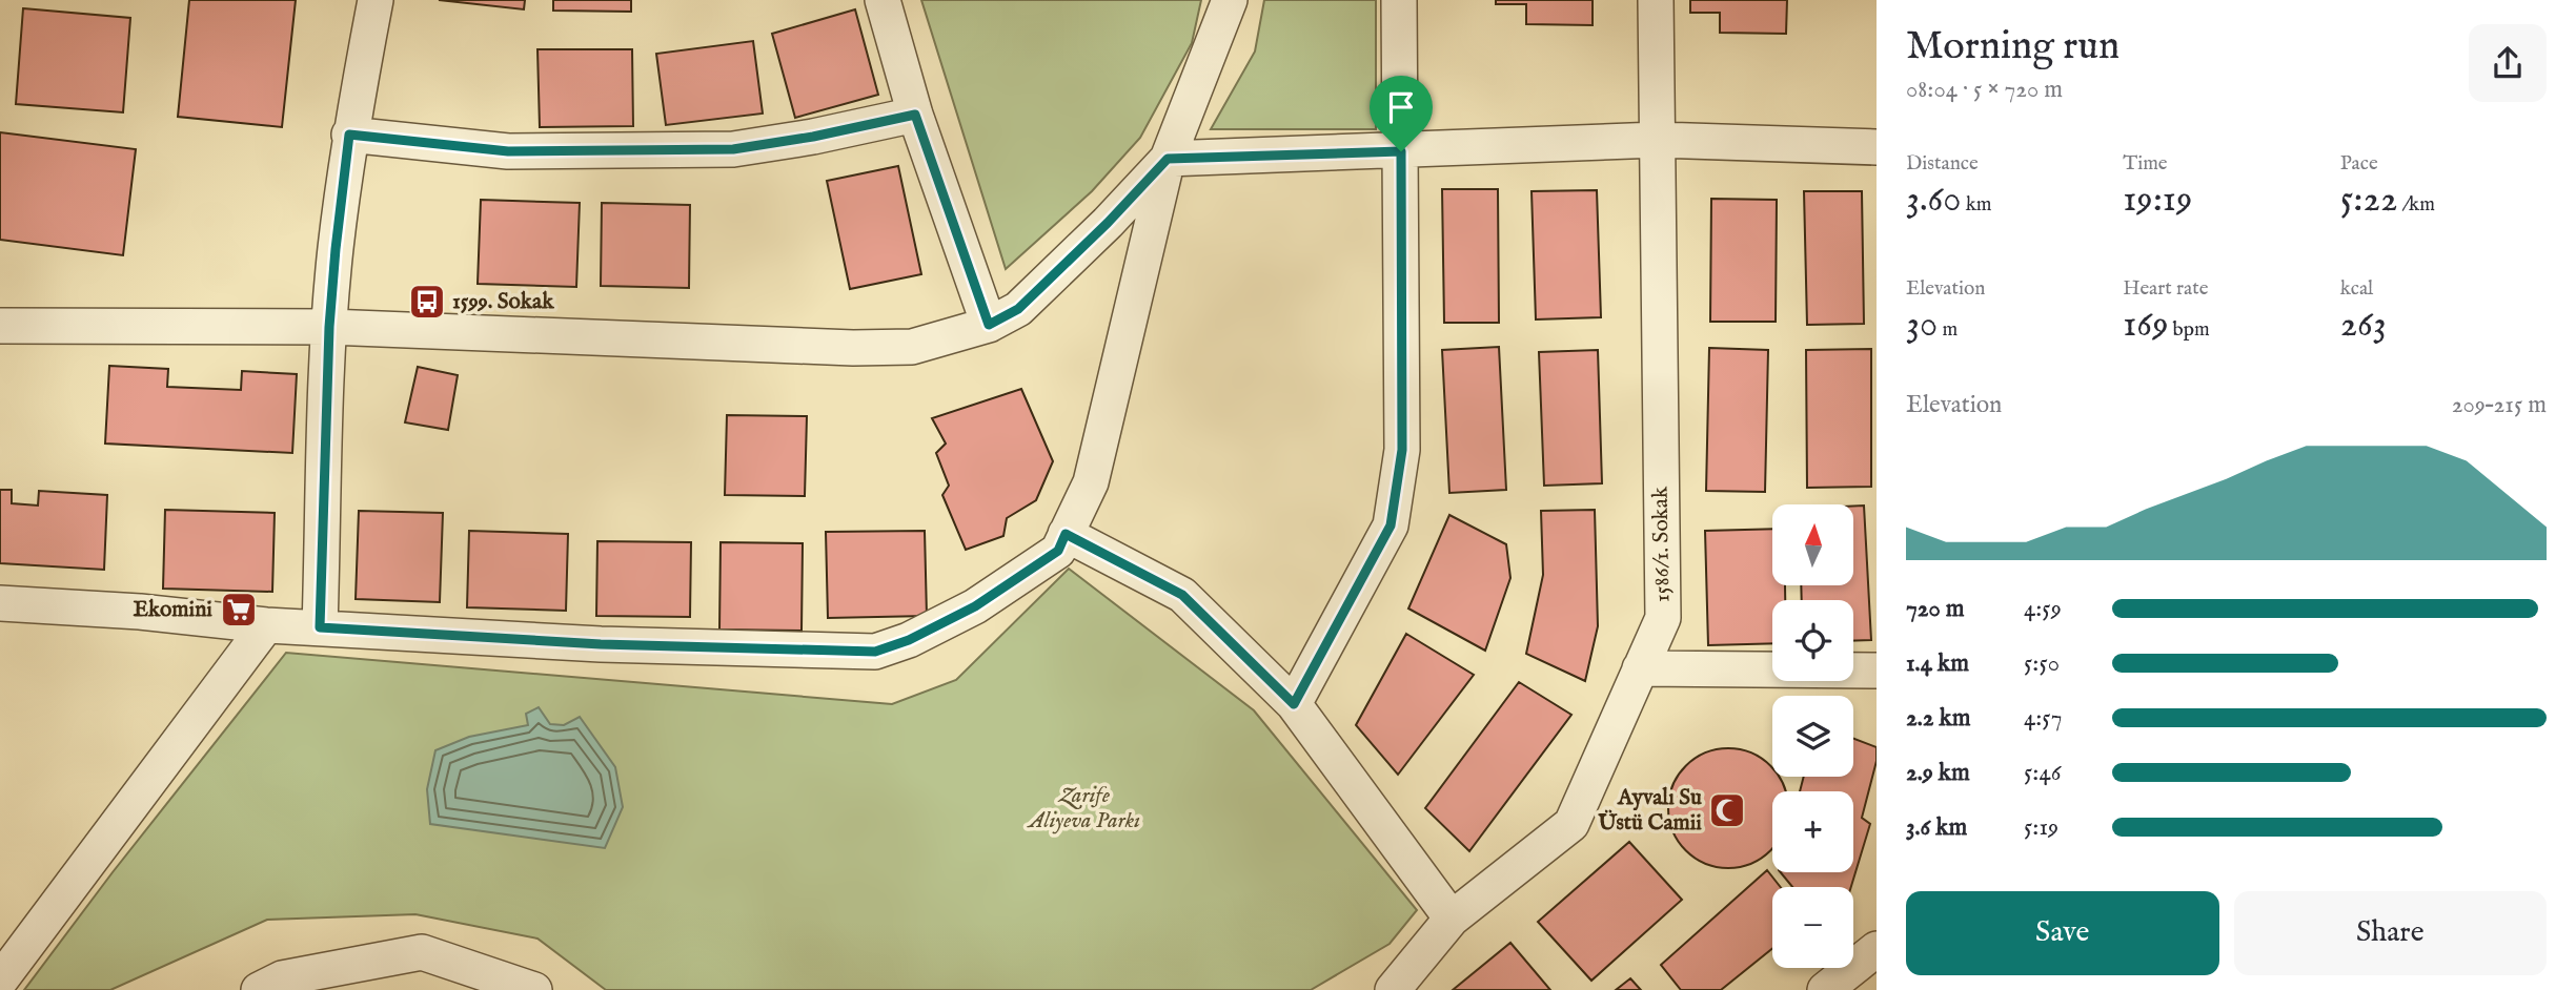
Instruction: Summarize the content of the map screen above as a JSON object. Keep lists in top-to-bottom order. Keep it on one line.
{"streets":{"street":["1586/1. Sokak"]},"parks":["Zarife Aliyeva Parkı"],"places":{"bus stop":["1599. Sokak"],"supermarket":["Ekomini"],"mosque":["Ayvalı Su Üstü Camii"]},"north":"top","page":{"heading":["Morning run","08:04 · 5 × 720 m"],"stats":[["Distance","3.60 km"],["Time","19:19"],["Pace","5:22 /km"],["Elevation","30 m"],["Heart rate","169 bpm"],["kcal","263"]],"chart":["Elevation","209–215 m"],"map_buttons":["+","−"],"list":[{"name":"720 m","note":"4:59"},{"name":"1.4 km","note":"5:50"},{"name":"2.2 km","note":"4:57"},{"name":"2.9 km","note":"5:46"},{"name":"3.6 km","note":"5:19"}],"buttons":["Save","Share"]}}
